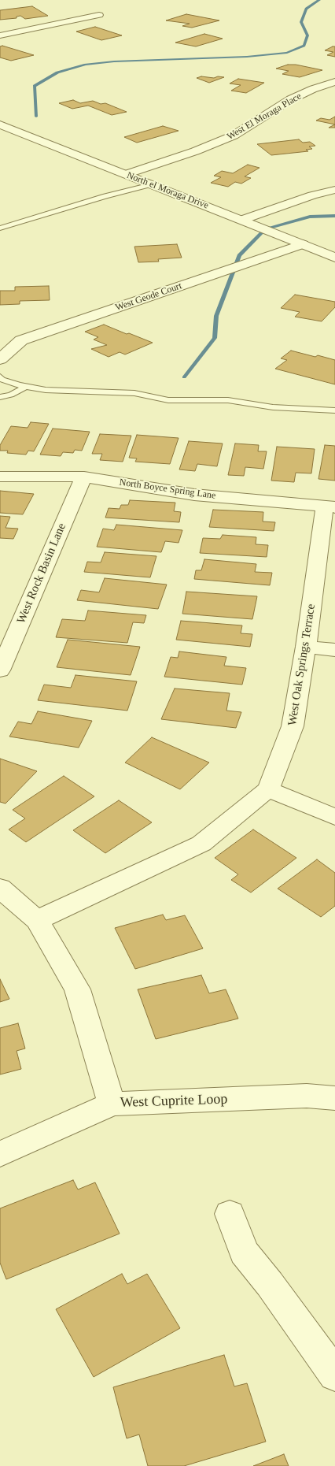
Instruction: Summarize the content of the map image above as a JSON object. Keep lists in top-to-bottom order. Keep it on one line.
{"streets":{"street":["West El Moraga Place","North el Moraga Drive","West Geode Court","North Boyce Spring Lane","West Rock Basin Lane","West Oak Springs Terrace","West Cuprite Loop"]},"crossings":[["West El Moraga Place","North el Moraga Drive"],["North el Moraga Drive","West Geode Court"],["North Boyce Spring Lane","West Rock Basin Lane"],["North Boyce Spring Lane","West Oak Springs Terrace"]]}
